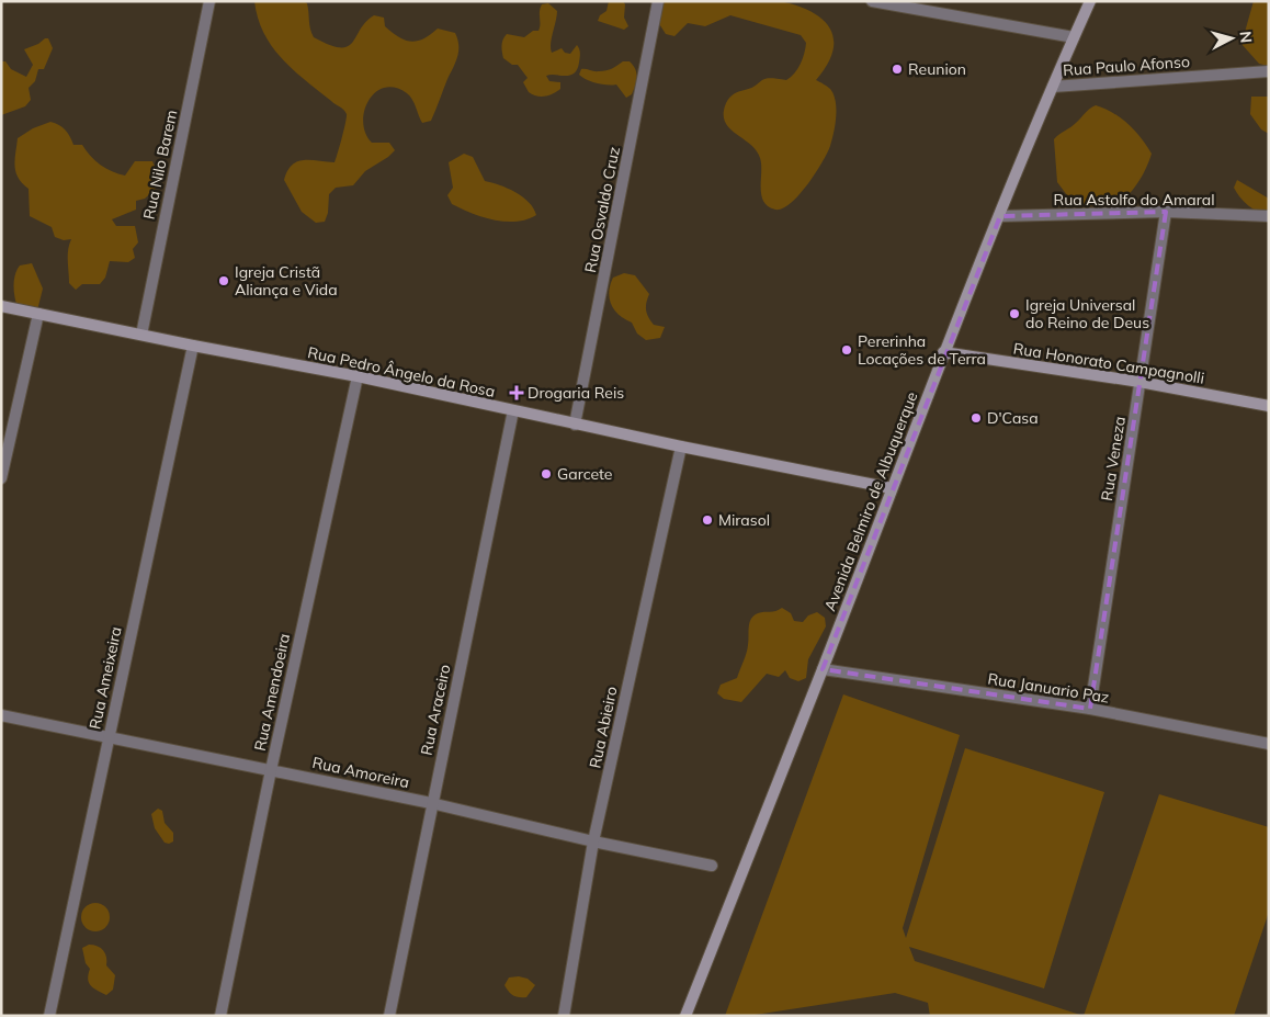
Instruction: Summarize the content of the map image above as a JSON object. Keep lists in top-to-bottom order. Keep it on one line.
{"streets":{"main road":["Rua Honorato Campagnolli","Rua Pedro Ângelo da Rosa","Avenida Belmiro de Albuquerque"],"street":["Rua Paulo Afonso","Rua Nilo Barem","Rua Astolfo do Amaral","Rua Osvaldo Cruz","Rua Veneza","Rua Ameixeira","Rua Januario Paz","Rua Amendoeira","Rua Araceiro","Rua Abieiro","Rua Amoreira"]},"crossings":[["Rua Paulo Afonso","Avenida Belmiro de Albuquerque"],["Rua Nilo Barem","Rua Pedro Ângelo da Rosa"],["Rua Astolfo do Amaral","Rua Veneza"],["Rua Astolfo do Amaral","Avenida Belmiro de Albuquerque"],["Rua Osvaldo Cruz","Rua Pedro Ângelo da Rosa"],["Rua Honorato Campagnolli","Rua Veneza"],["Rua Honorato Campagnolli","Avenida Belmiro de Albuquerque"],["Rua Pedro Ângelo da Rosa","Avenida Belmiro de Albuquerque"],["Rua Pedro Ângelo da Rosa","Rua Ameixeira"],["Rua Pedro Ângelo da Rosa","Rua Amendoeira"],["Rua Pedro Ângelo da Rosa","Rua Araceiro"],["Rua Pedro Ângelo da Rosa","Rua Abieiro"],["Rua Veneza","Rua Januario Paz"],["Avenida Belmiro de Albuquerque","Rua Januario Paz"],["Rua Ameixeira","Rua Amoreira"],["Rua Amendoeira","Rua Amoreira"],["Rua Araceiro","Rua Amoreira"],["Rua Abieiro","Rua Amoreira"]],"places":{"other":["Reunion","Igreja Cristã Aliança e Vida","Igreja Universal do Reino de Deus","Pererinha Locações de Terra","D'Casa","Garcete","Mirasol"],"health":["Drogaria Reis"]},"north":"right"}
